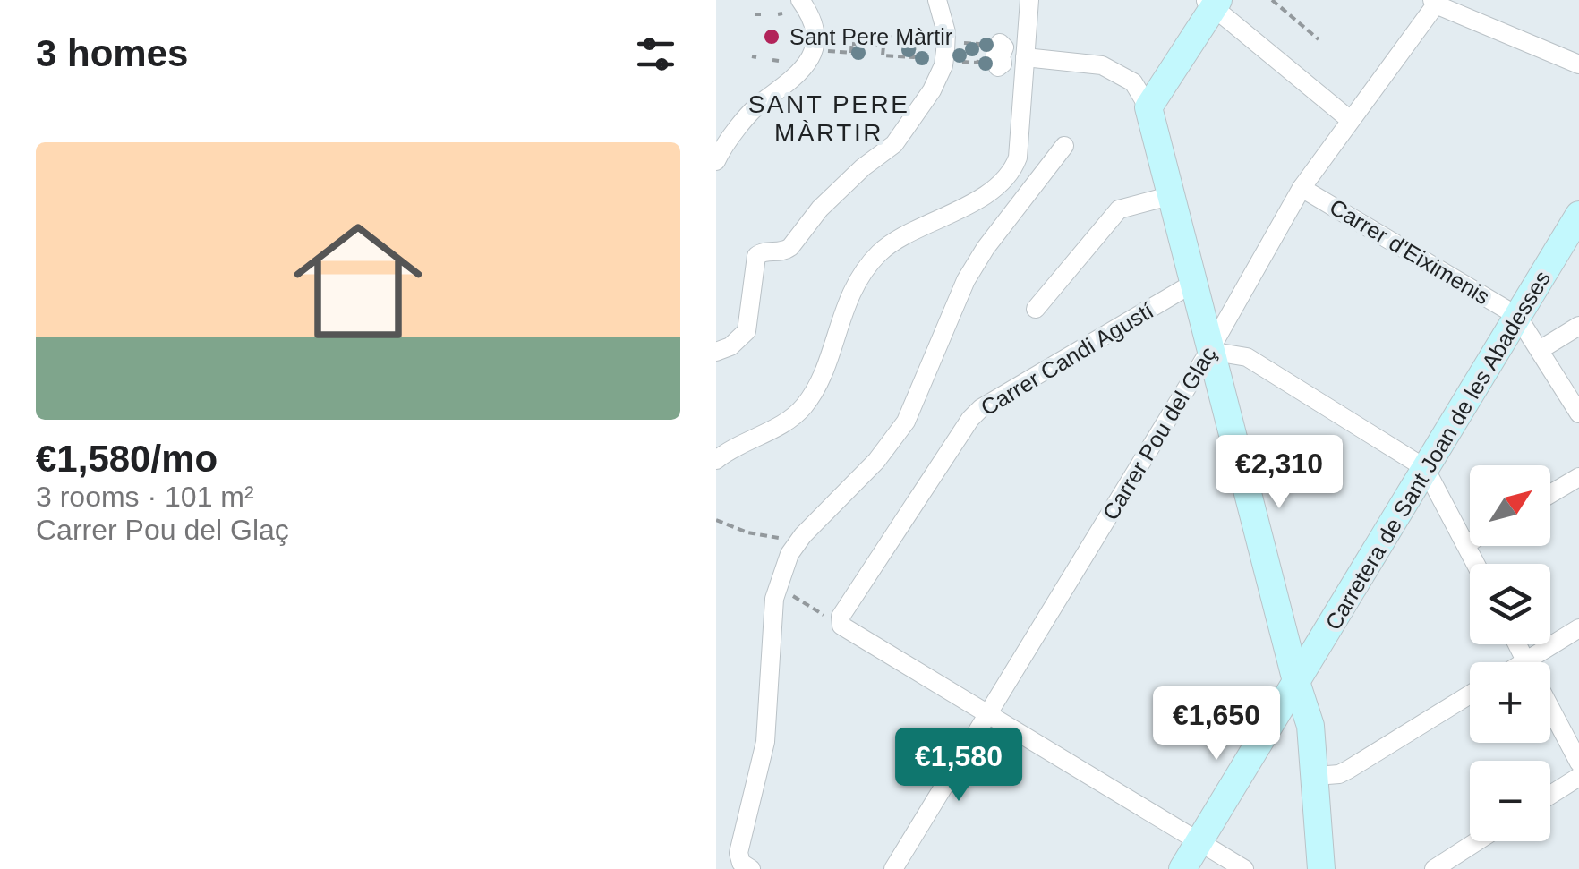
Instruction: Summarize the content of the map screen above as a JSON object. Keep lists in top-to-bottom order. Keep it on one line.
{"streets":{"main road":["Carretera de Sant Joan de les Abadesses"],"street":["Carrer d'Eiximenis","Carrer Candi Agustí","Carrer Pou del Glaç"]},"crossings":[["Carrer d'Eiximenis","Carrer Pou del Glaç"],["Carrer d'Eiximenis","Carretera de Sant Joan de les Abadesses"],["Carrer Candi Agustí","Carrer Pou del Glaç"]],"districts":["SANT PERE MÀRTIR"],"places":["Sant Pere Màrtir"],"north":"top right","page":{"heading":"3 homes","list":[{"name":"€1,580/mo","note":"3 rooms · 101 m² · Carrer Pou del Glaç"}],"price":["€2,310","€1,650","€1,580"],"map_buttons":["+","−"]}}
